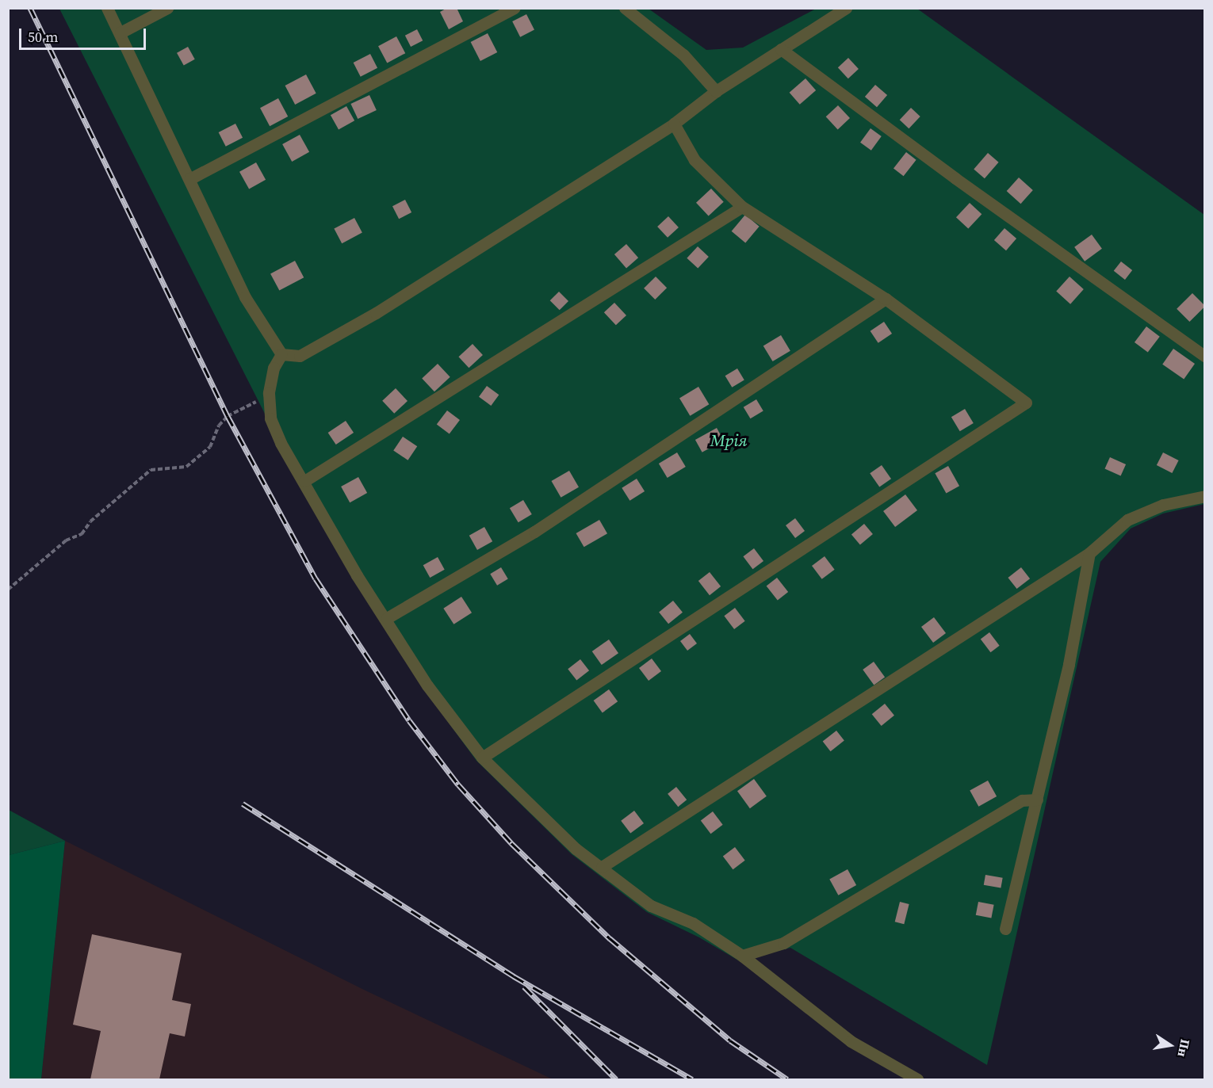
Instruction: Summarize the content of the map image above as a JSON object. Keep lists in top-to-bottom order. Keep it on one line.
{"parks":["Мрія"],"scale_bar":"50 m","north":"right"}
